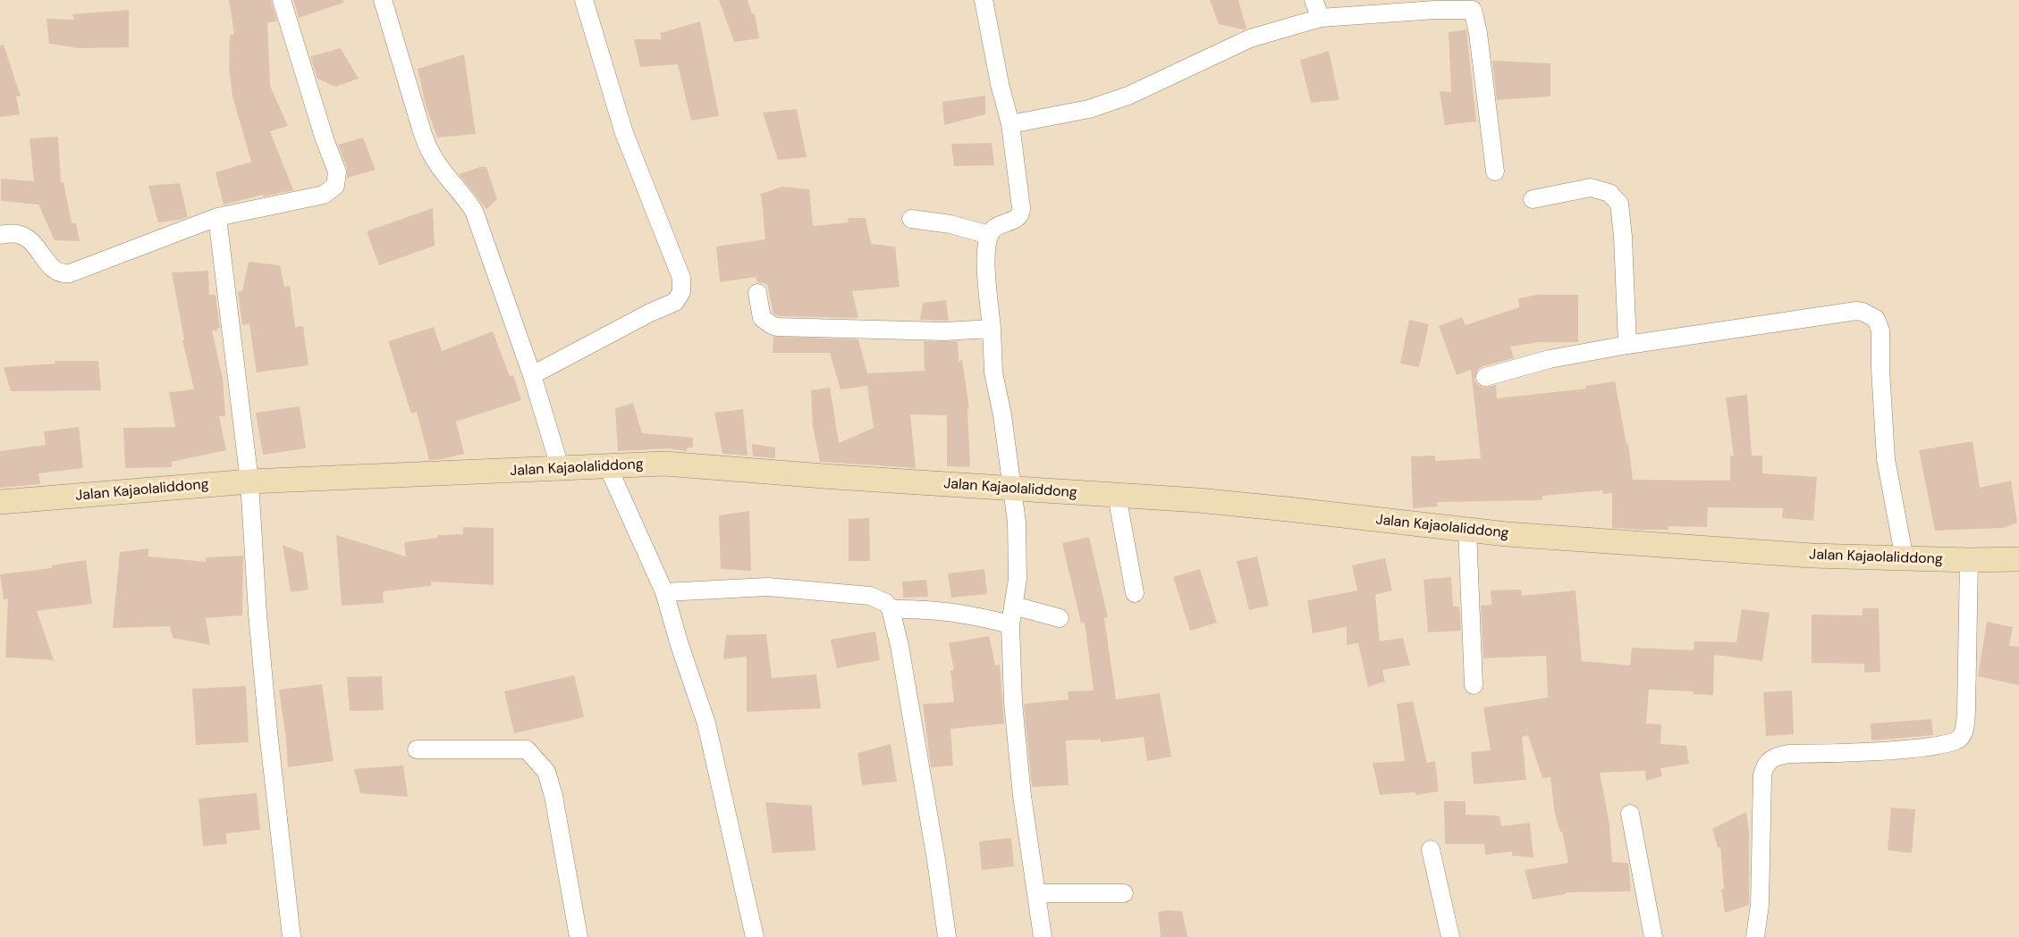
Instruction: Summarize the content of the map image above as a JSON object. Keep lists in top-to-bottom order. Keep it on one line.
{"streets":{"street":["Jalan Kajaolaliddong"]}}
